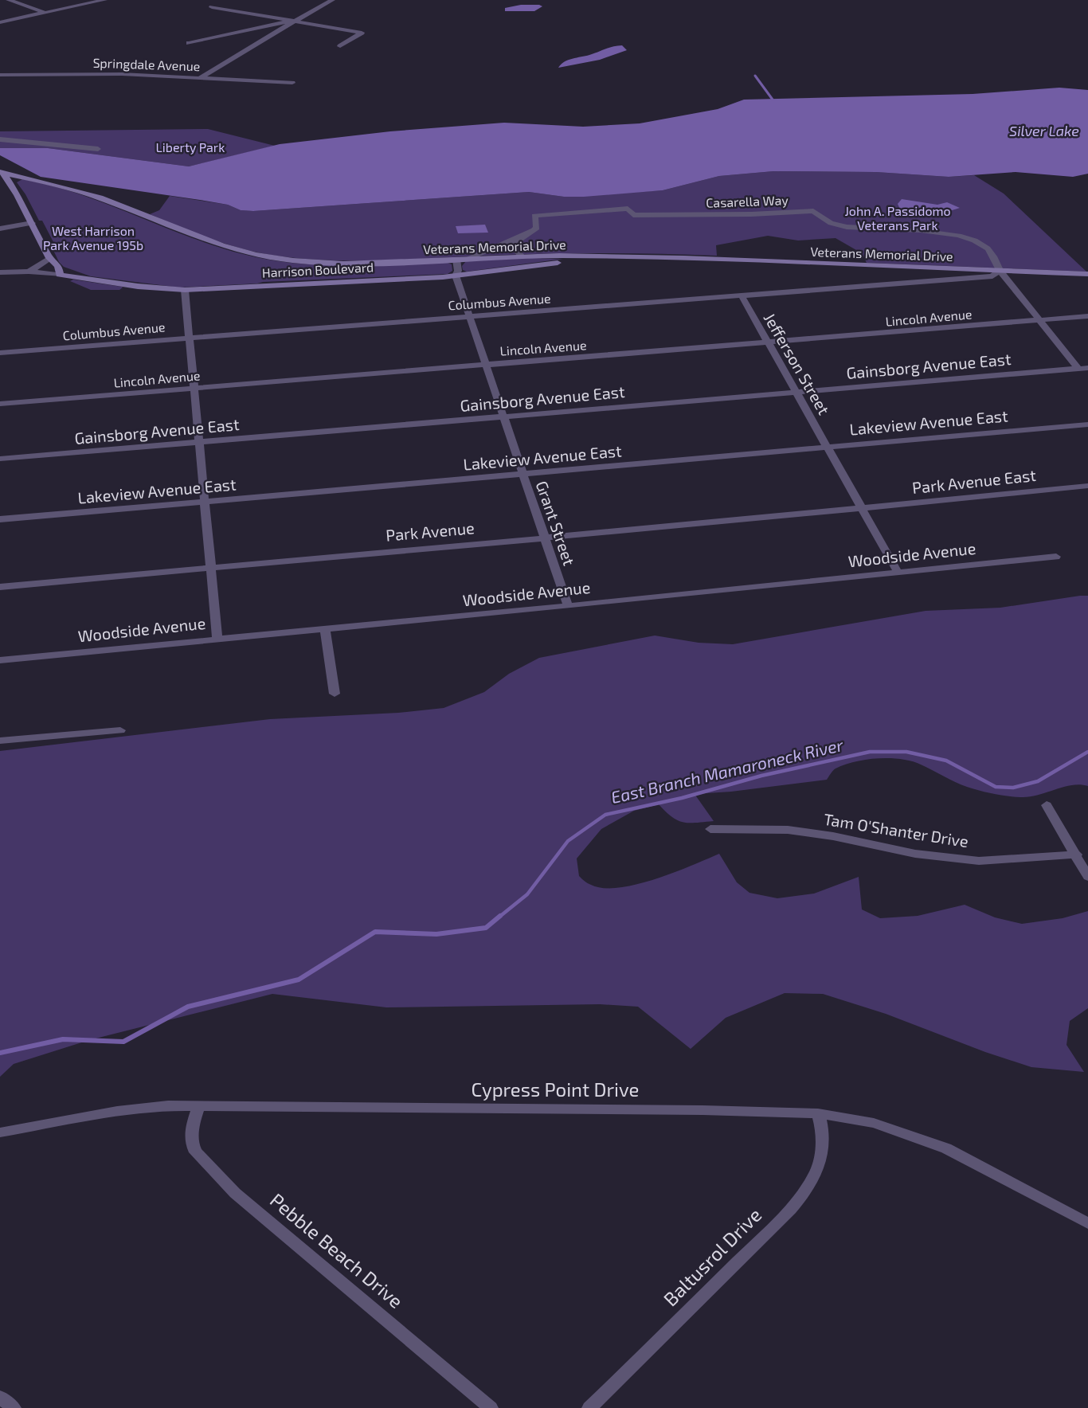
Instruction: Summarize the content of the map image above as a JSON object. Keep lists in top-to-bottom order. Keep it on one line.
{"streets":{"main road":["Veterans Memorial Drive","Harrison Boulevard"],"street":["Springdale Avenue","Casarella Way","Columbus Avenue","Lincoln Avenue","Jefferson Street","Gainsborg Avenue East","Lakeview Avenue East","Park Avenue East","Grant Street","Park Avenue","Woodside Avenue","Tam O'Shanter Drive","Cypress Point Drive","Pebble Beach Drive","Baltusrol Drive"]},"crossings":[["Casarella Way","Veterans Memorial Drive"],["Casarella Way","Columbus Avenue"],["Casarella Way","Lincoln Avenue"],["Casarella Way","Gainsborg Avenue East"],["Veterans Memorial Drive","Harrison Boulevard"],["Veterans Memorial Drive","Columbus Avenue"],["Veterans Memorial Drive","Grant Street"],["Harrison Boulevard","Grant Street"],["Columbus Avenue","Jefferson Street"],["Columbus Avenue","Grant Street"],["Lincoln Avenue","Jefferson Street"],["Lincoln Avenue","Grant Street"],["Jefferson Street","Gainsborg Avenue East"],["Jefferson Street","Lakeview Avenue East"],["Jefferson Street","Park Avenue East"],["Jefferson Street","Park Avenue"],["Jefferson Street","Woodside Avenue"],["Gainsborg Avenue East","Grant Street"],["Lakeview Avenue East","Grant Street"],["Park Avenue East","Park Avenue"],["Grant Street","Park Avenue"],["Grant Street","Woodside Avenue"],["Cypress Point Drive","Pebble Beach Drive"],["Cypress Point Drive","Baltusrol Drive"]],"water":["Silver Lake","East Branch Mamaroneck River"],"parks":["Liberty Park","John A. Passidomo Veterans Park","West Harrison Park Avenue 195b"]}
